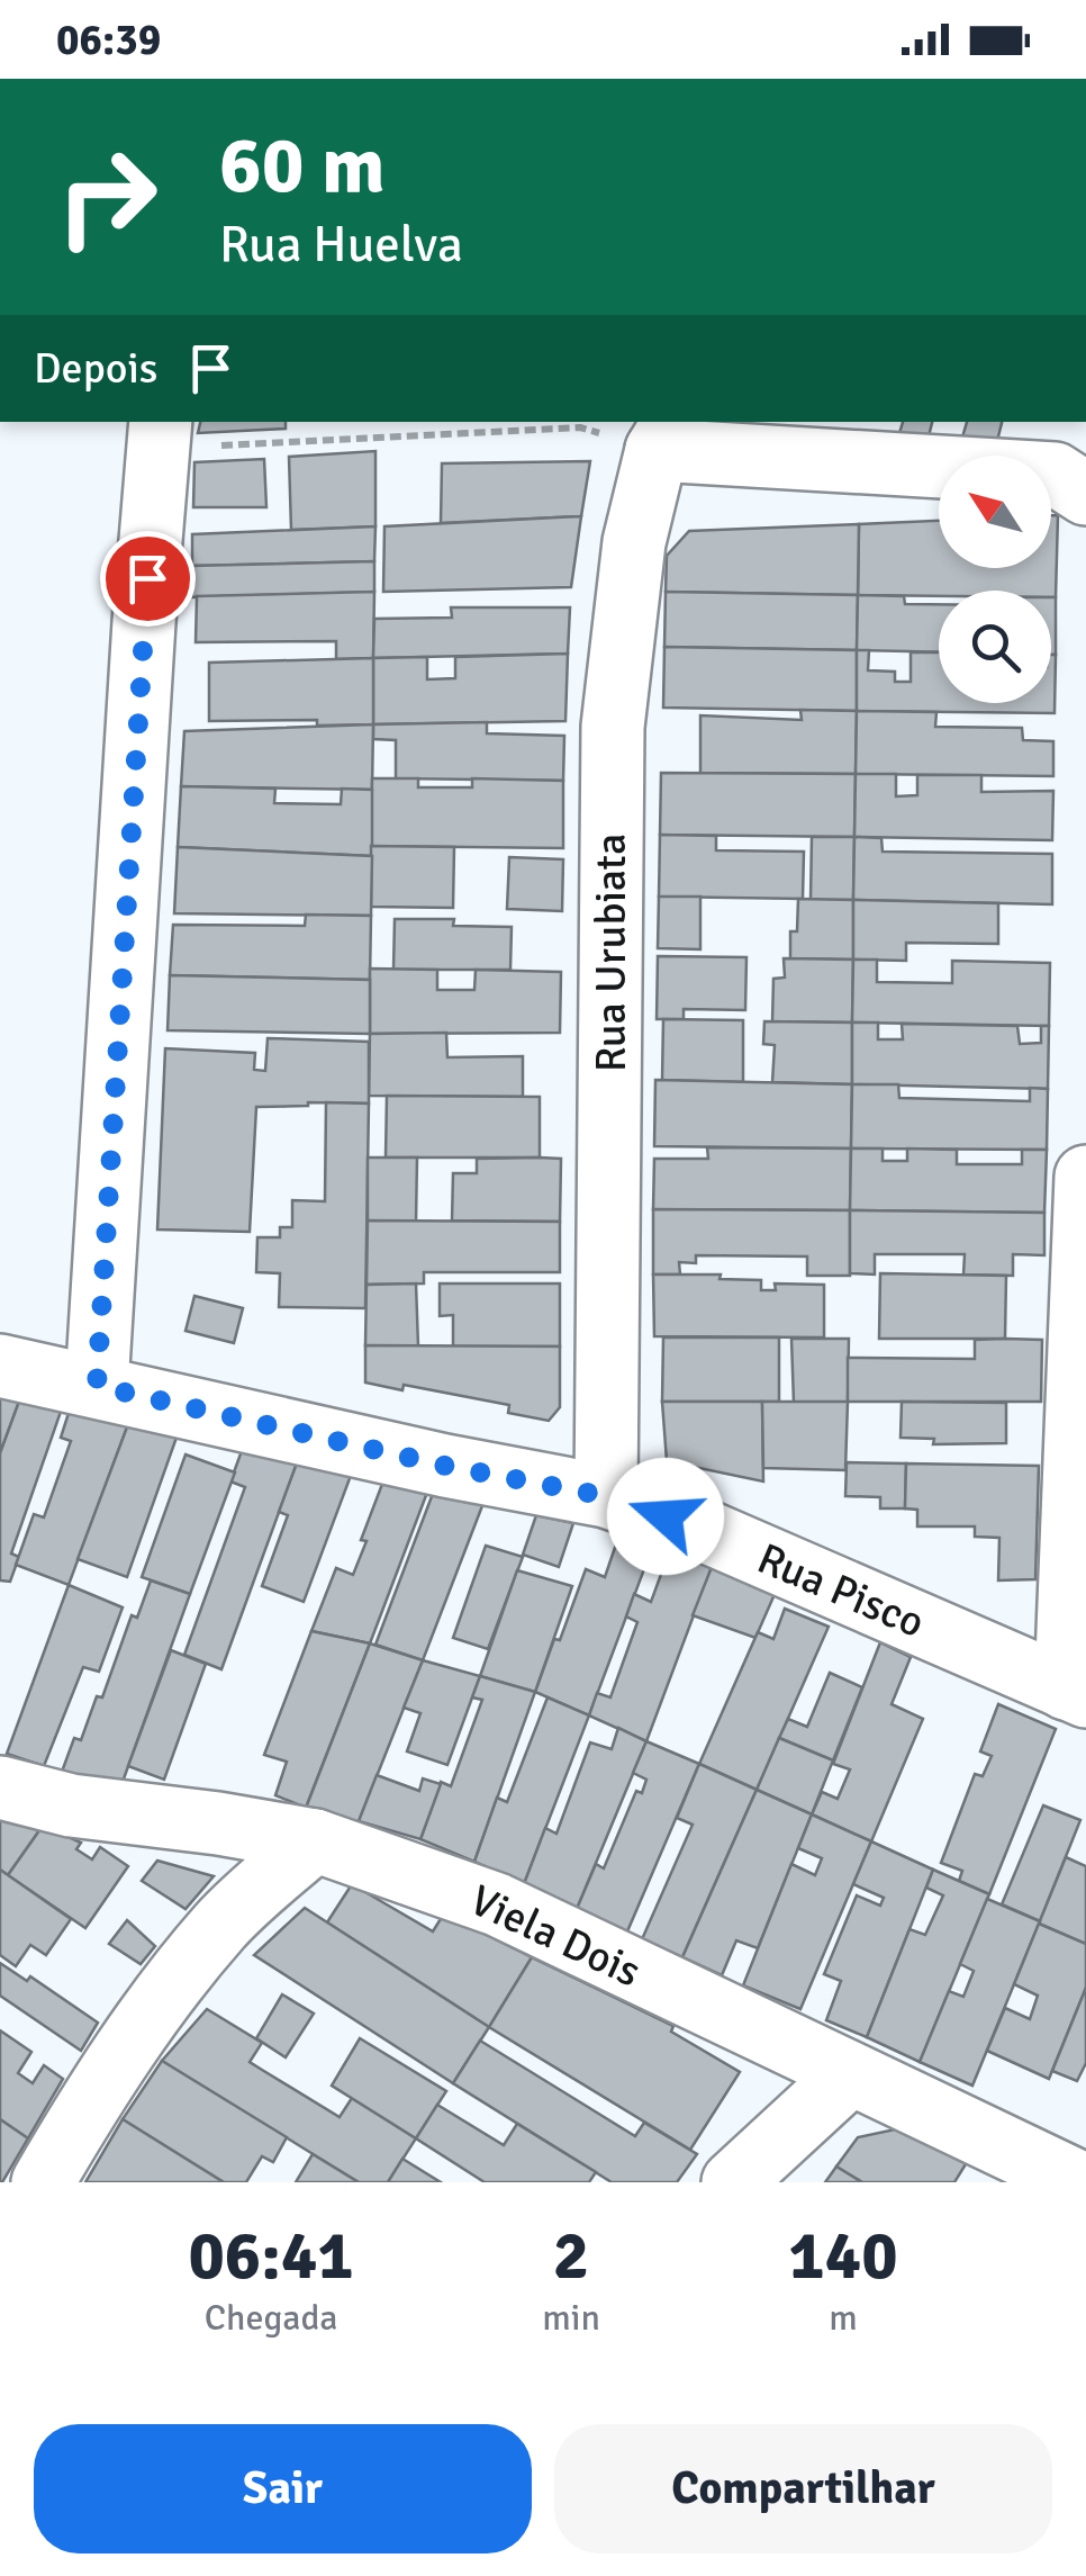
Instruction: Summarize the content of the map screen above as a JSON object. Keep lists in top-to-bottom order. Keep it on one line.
{"streets":{"street":["Rua Urubiata","Rua Pisco","Viela Dois"]},"crossings":[["Rua Urubiata","Rua Pisco"]],"north":"top left","page":{"status":"06:39","turn":["60 m","Rua Huelva"],"then":"Depois","eta":["06:41","Chegada","2","min","140","m"],"buttons":["Sair","Compartilhar"]}}
